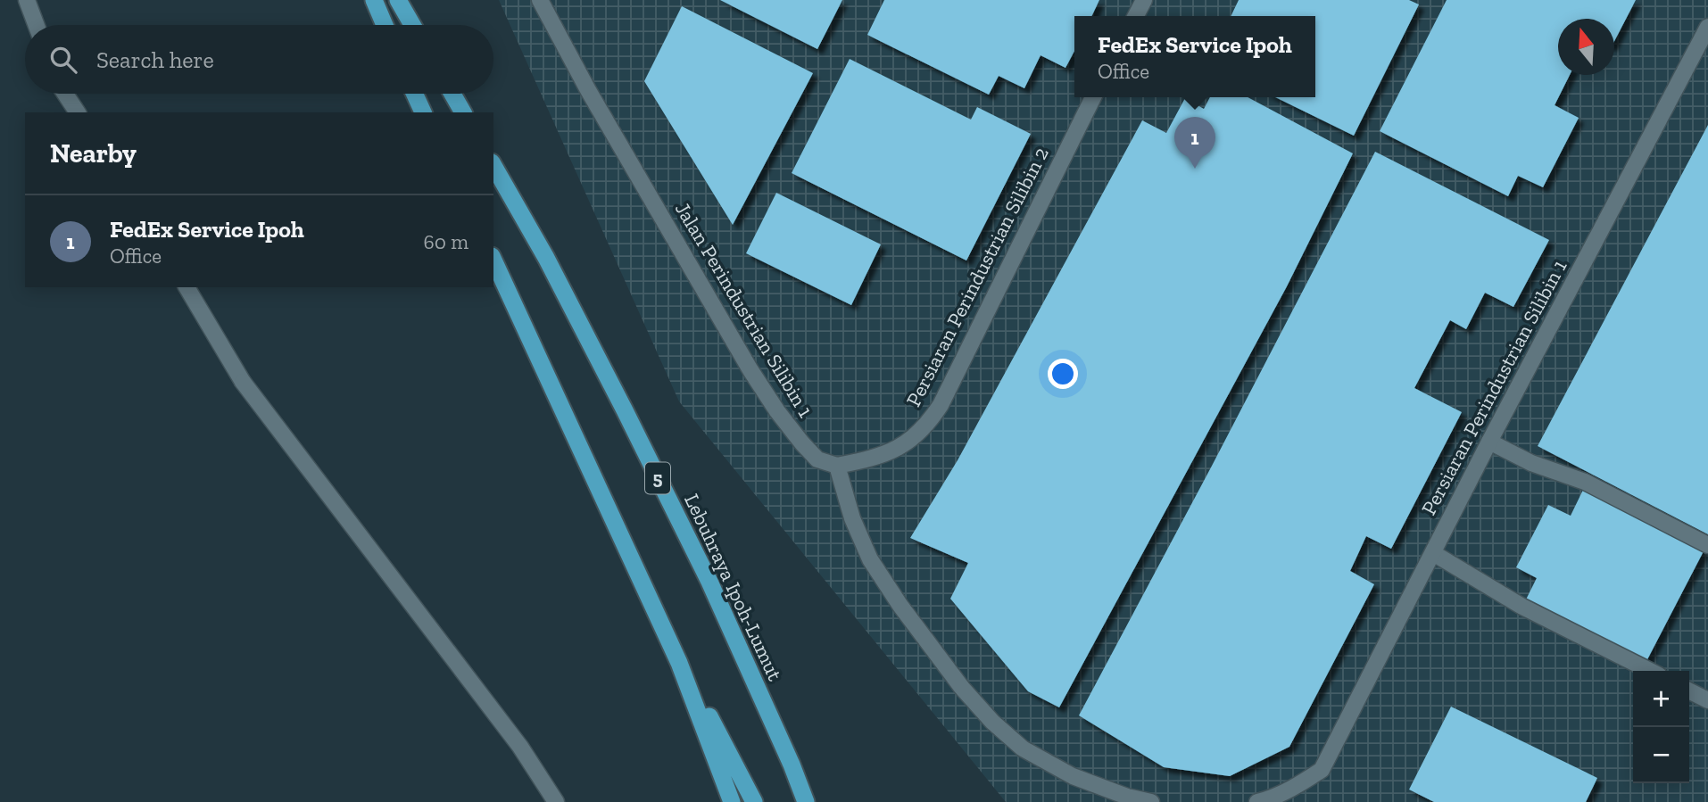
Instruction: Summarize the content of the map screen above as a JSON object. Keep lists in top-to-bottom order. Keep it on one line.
{"streets":{"highway":["5","Lebuhraya Ipoh-Lumut"],"street":["Persiaran Perindustrian Silibin 2","Jalan Perindustrian Silibin 1","Persiaran Perindustrian Silibin 1"]},"crossings":[["Persiaran Perindustrian Silibin 2","Jalan Perindustrian Silibin 1"]],"north":"top","page":{"popup":["FedEx Service Ipoh","Office"],"search":"Search here","heading":"Nearby","pins":"1","list":[{"mark":"1","name":"FedEx Service Ipoh","note":"Office","value":"60 m"}],"map_buttons":["+","−"]}}
